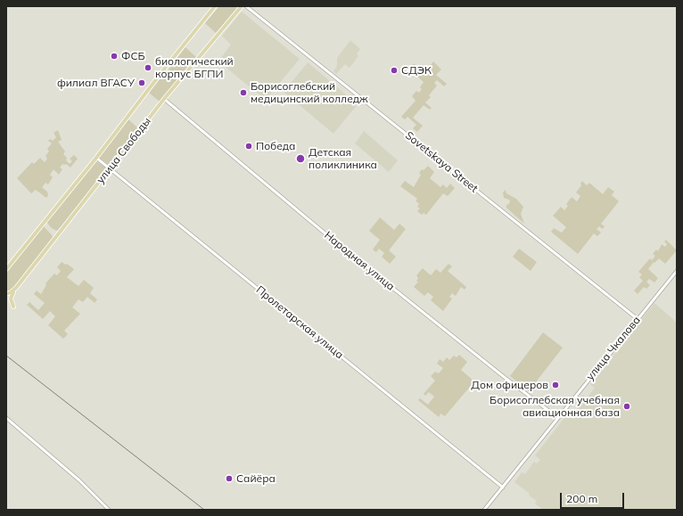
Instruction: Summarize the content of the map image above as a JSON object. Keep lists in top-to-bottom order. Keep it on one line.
{"streets":{"main road":["улица Свободы"],"street":["Sovetskaya Street","Народная улица","Пролетарская улица","улица Чкалова"]},"crossings":[["улица Свободы","Народная улица"],["улица Свободы","Пролетарская улица"],["Sovetskaya Street","улица Чкалова"],["Народная улица","улица Чкалова"],["Пролетарская улица","улица Чкалова"]],"places":["ФСБ","биологический корпус БГПИ","СДЭК","филиал ВГАСУ","Борисоглебский медицинский колледж","Победа","Детская поликлиника","Дом офицеров","Борисоглебская учебная авиационная база","Сайёра"],"scale_bar":"200 m"}
